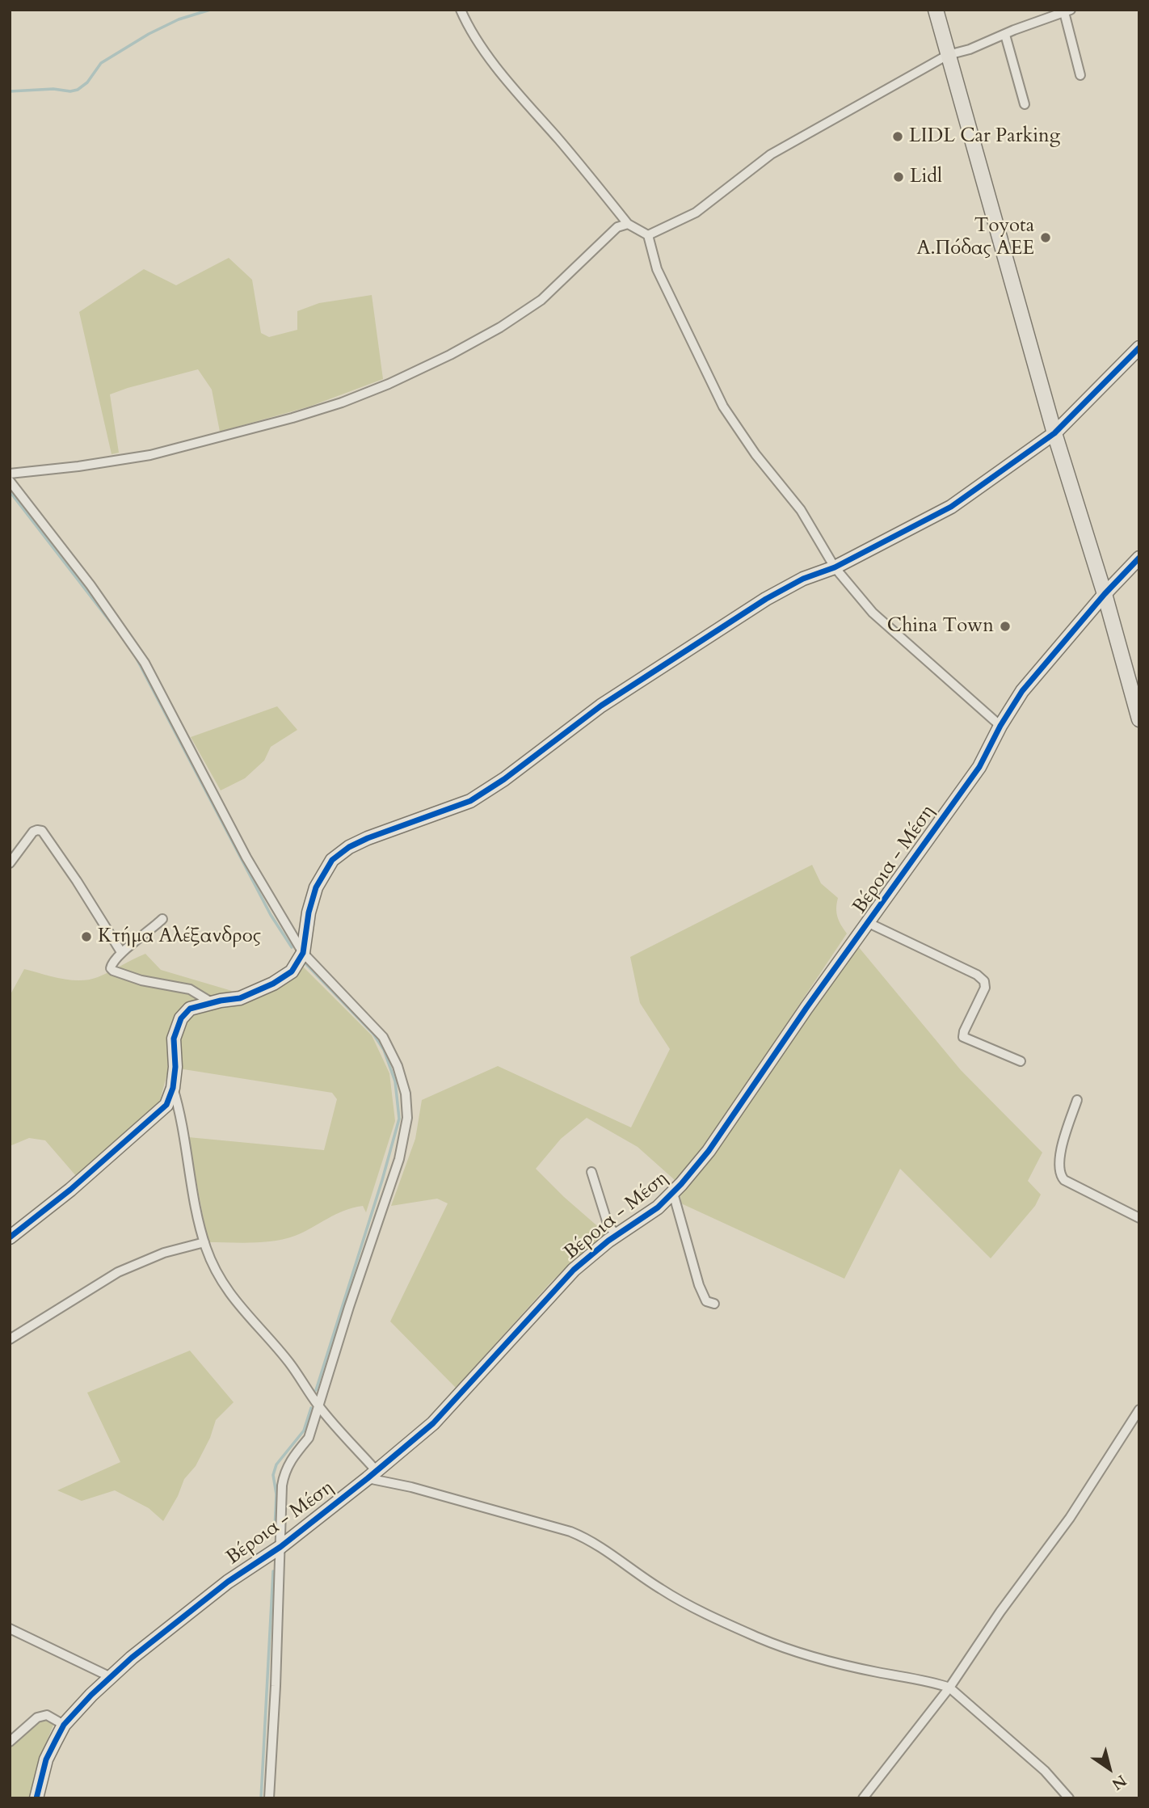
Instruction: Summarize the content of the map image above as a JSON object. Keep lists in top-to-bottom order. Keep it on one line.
{"streets":{"street":["Βέροια - Μέση"]},"places":["LIDL Car Parking","Lidl","Toyota Α.Πόδας ΑΕΕ","China Town","Κτήμα Αλέξανδρος"],"north":"bottom right"}
